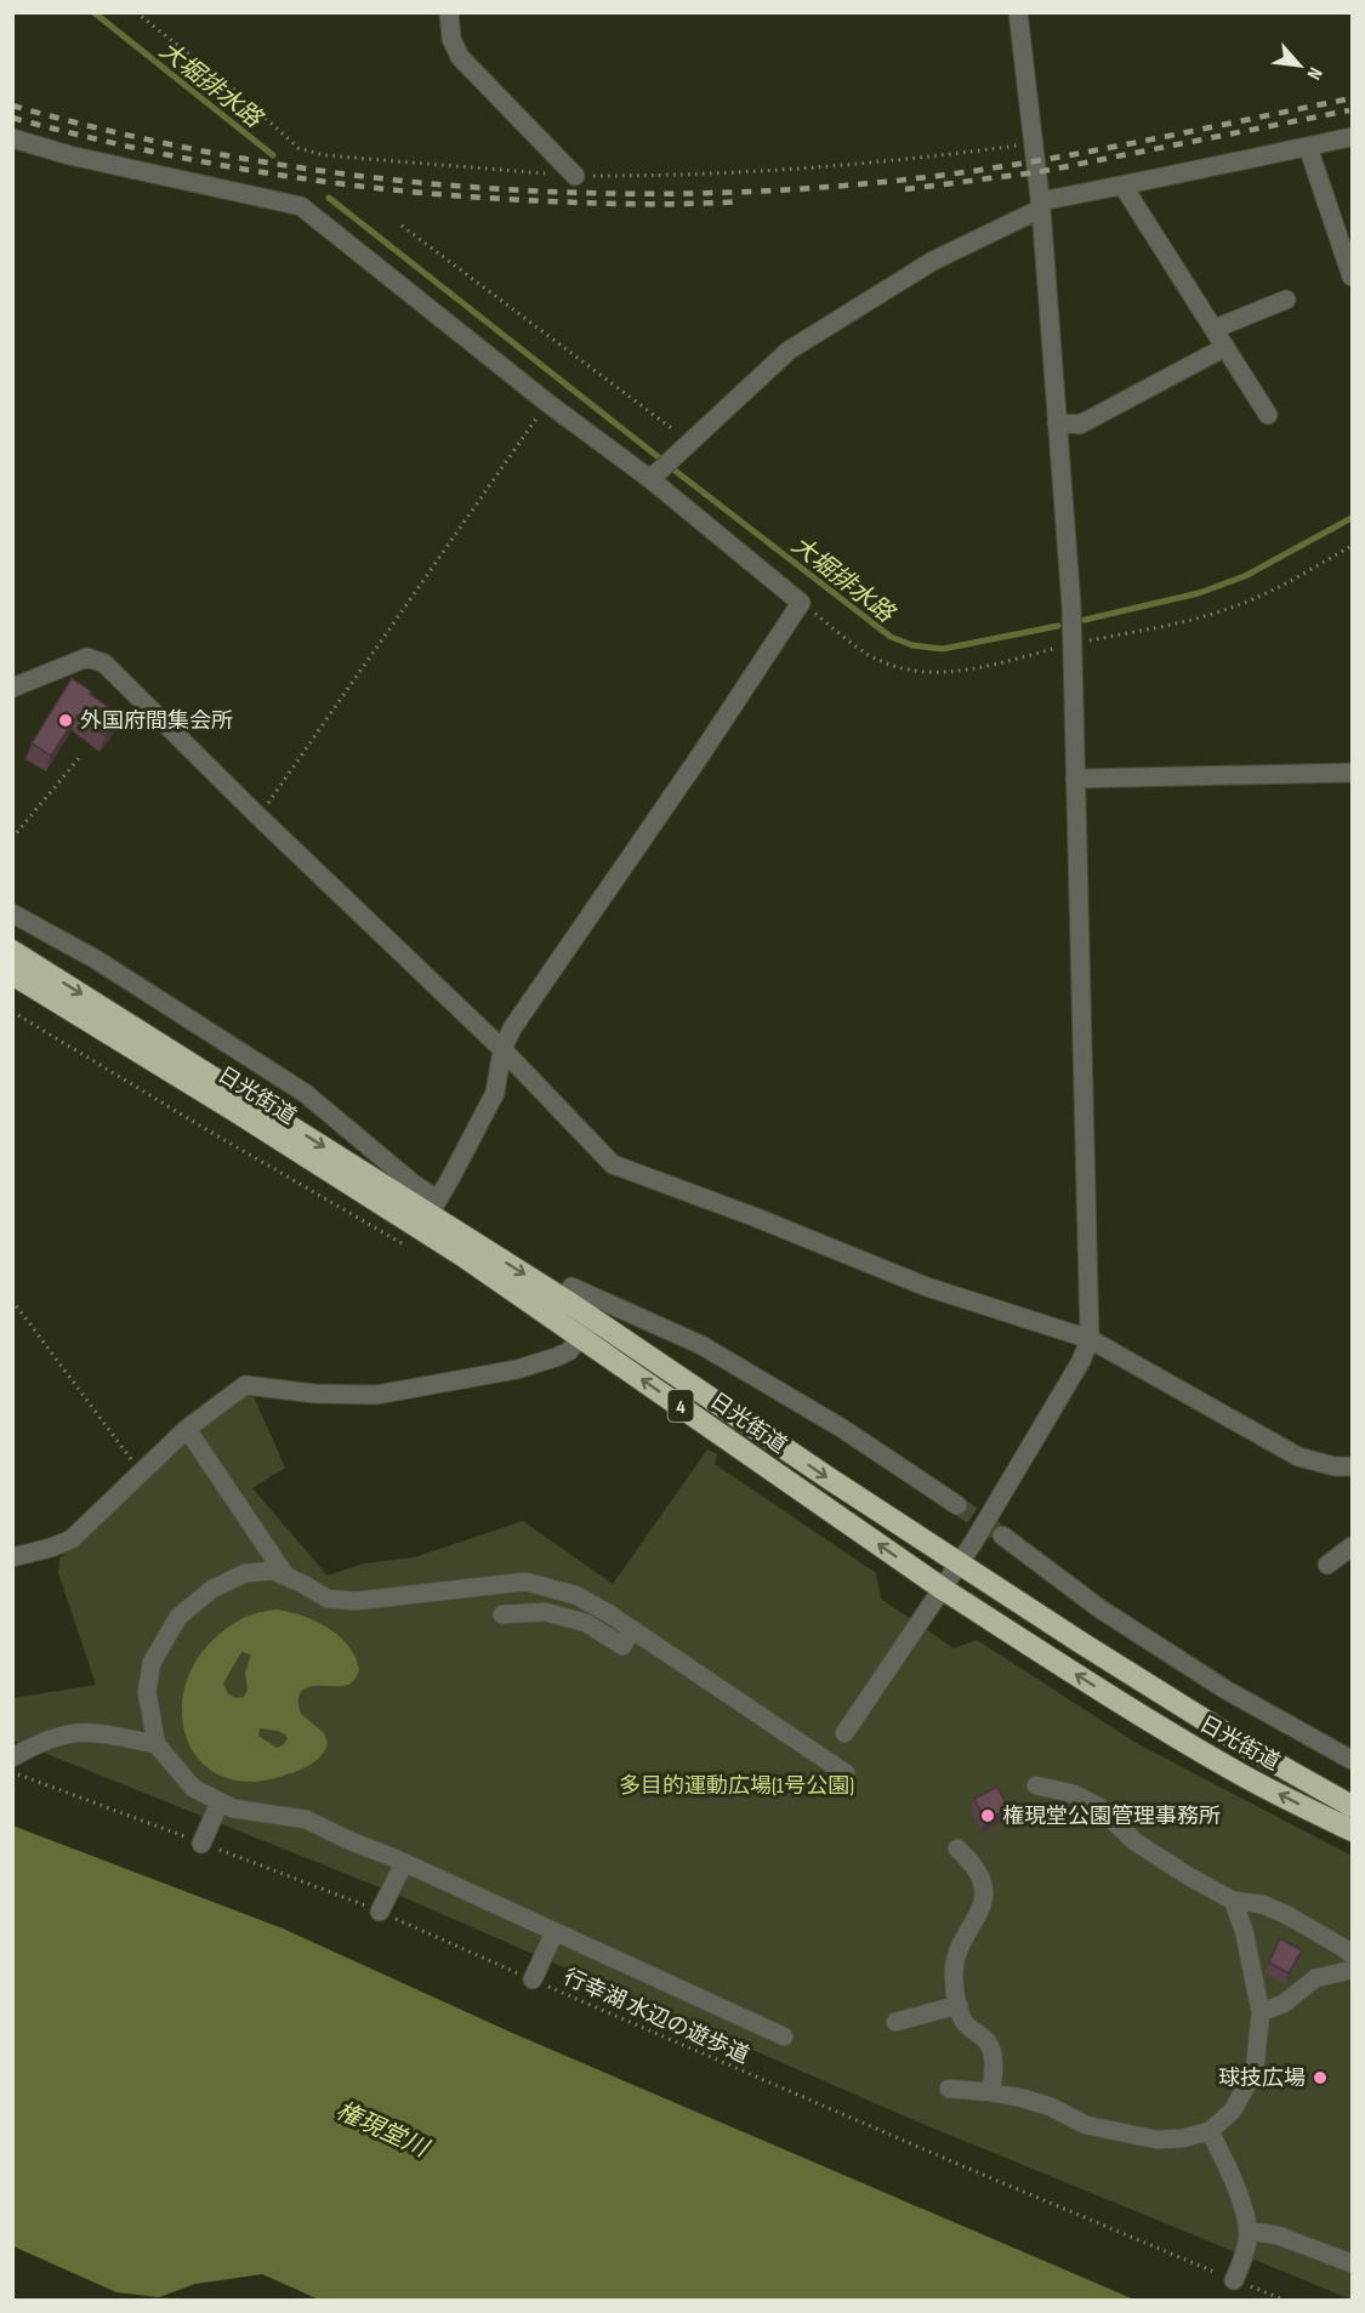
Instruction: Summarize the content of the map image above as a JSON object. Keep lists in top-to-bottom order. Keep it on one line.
{"streets":{"highway":["日光街道","4"],"path":["行幸湖 水辺の遊歩道"]},"water":["大堀排水路","権現堂川"],"parks":["多目的運動広場(1号公園)"],"places":["外国府間集会所","権現堂公園管理事務所","球技広場"],"north":"bottom right"}
